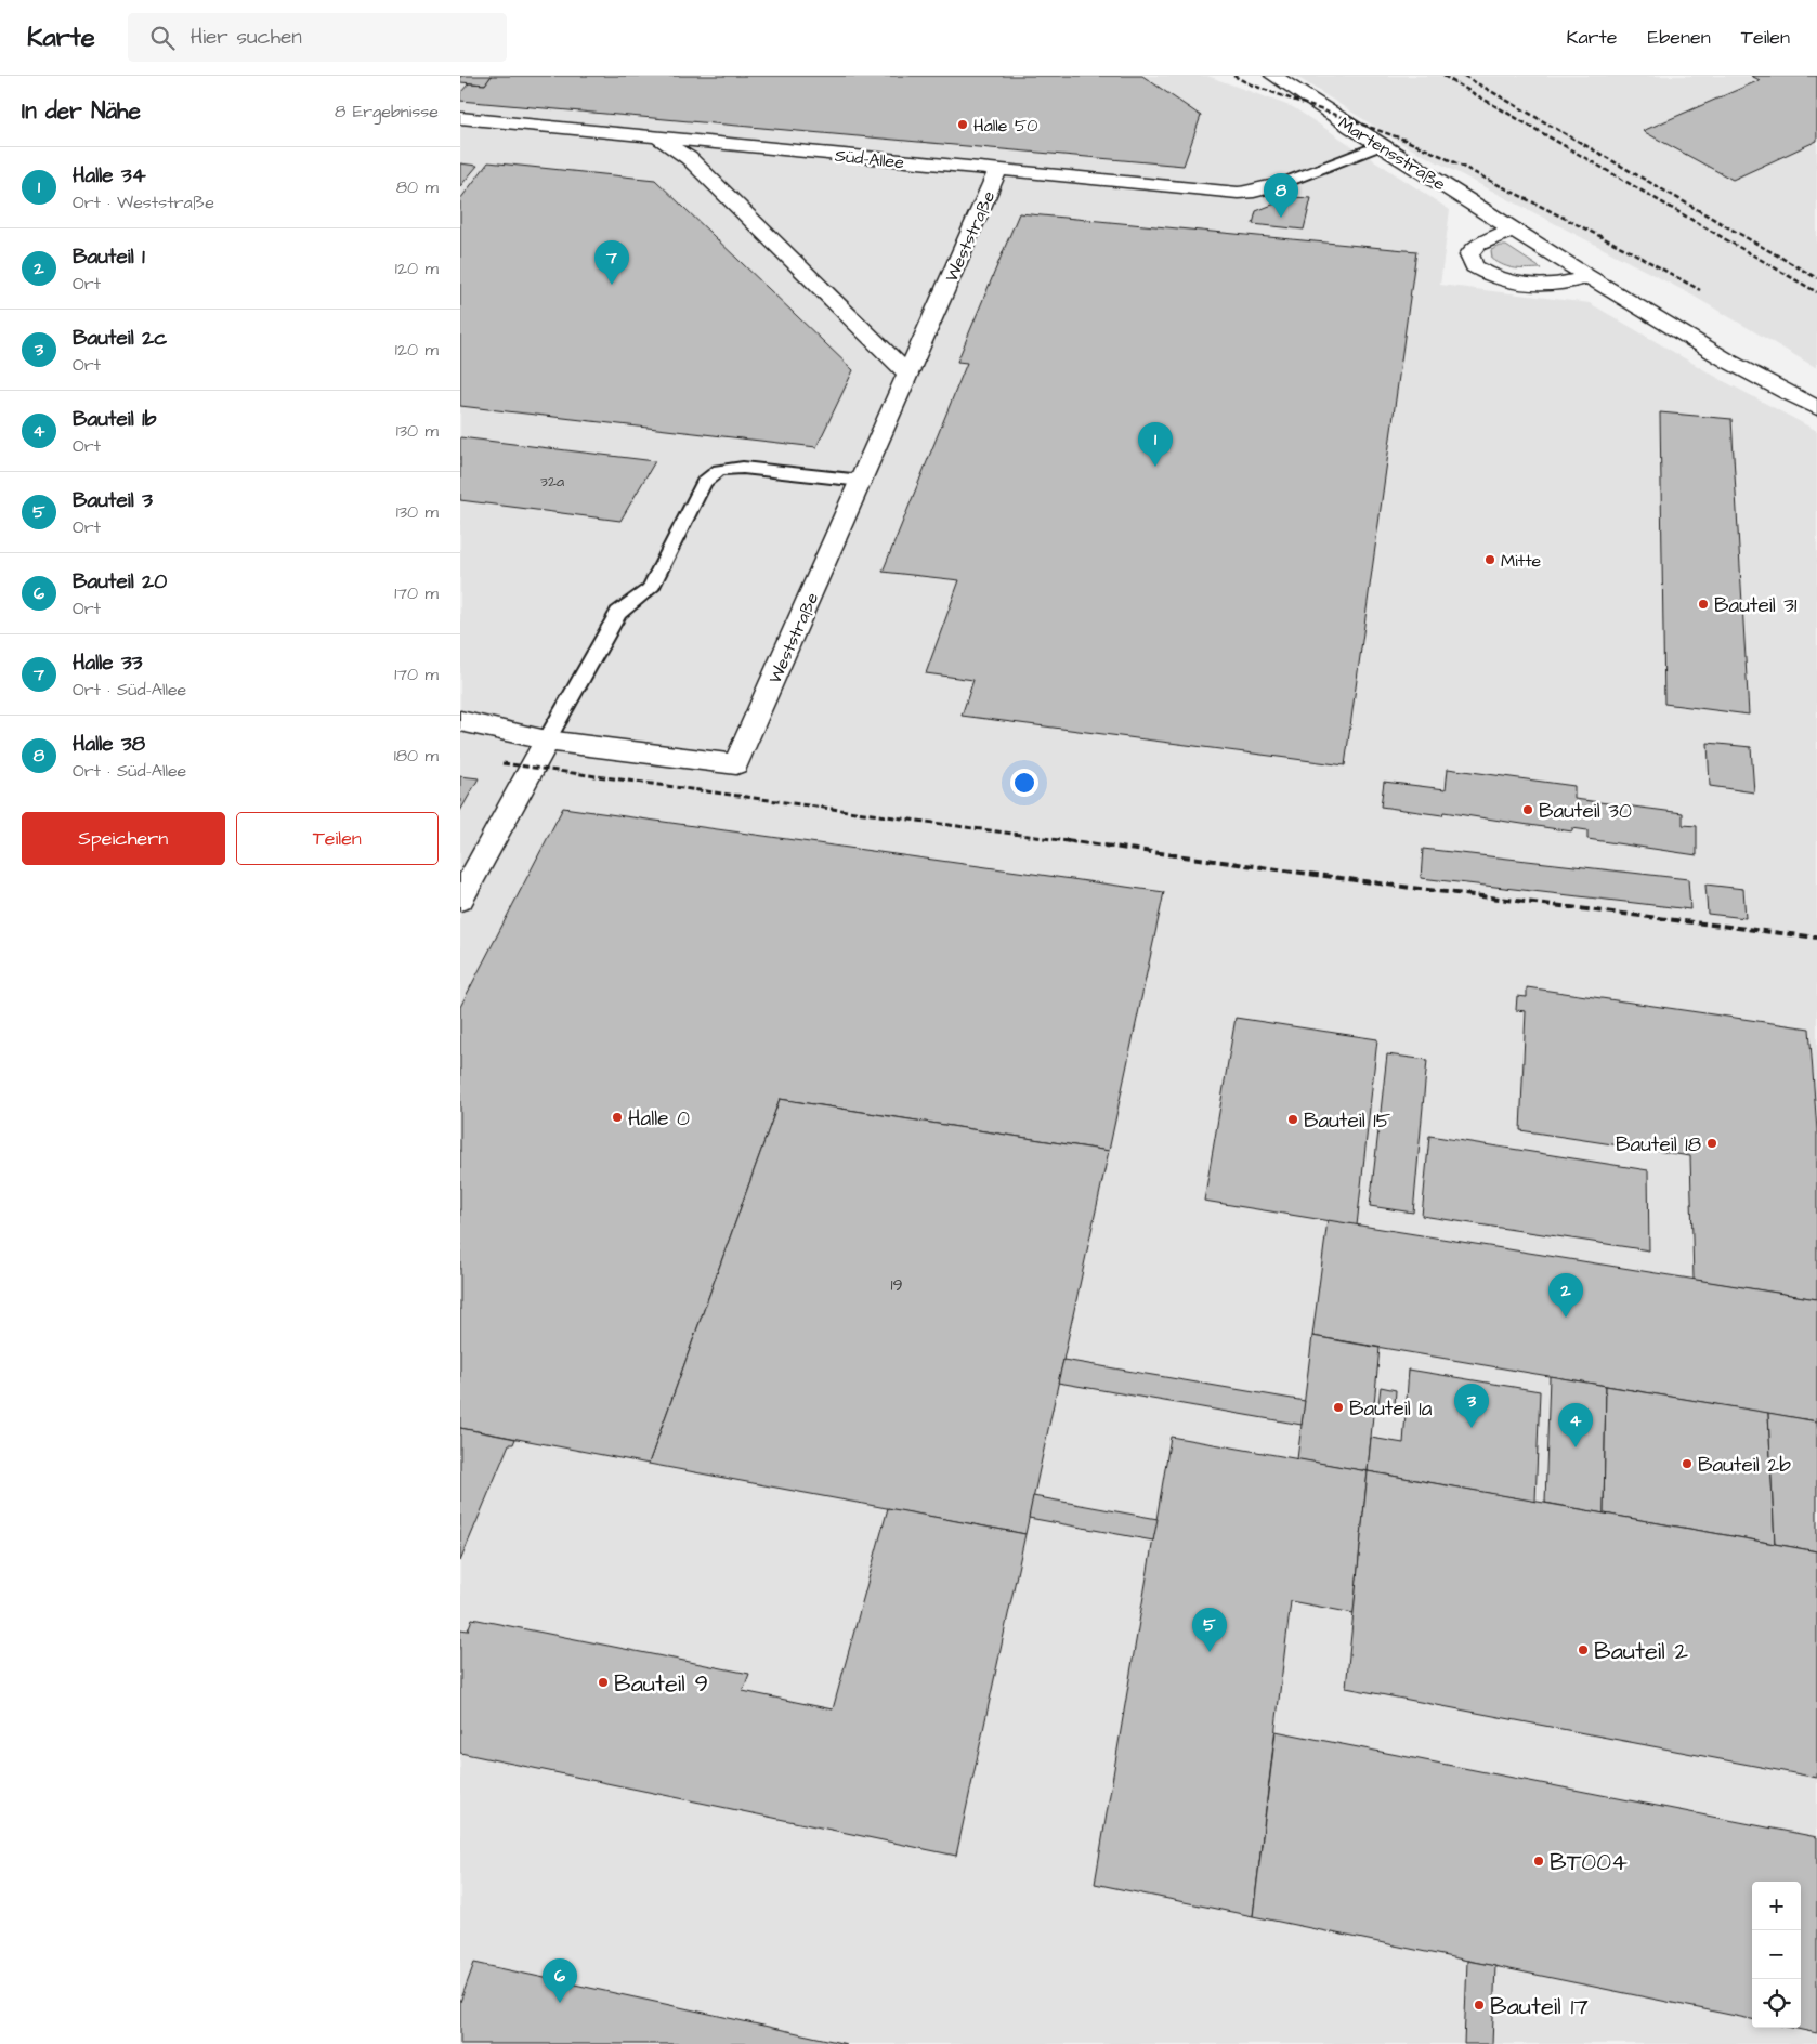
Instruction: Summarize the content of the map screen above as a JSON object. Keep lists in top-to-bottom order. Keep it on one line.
{"streets":{"street":["Martensstraße","Süd-Allee","Weststraße"]},"crossings":[["Süd-Allee","Weststraße"]],"places":["Halle 50","Mitte","Bauteil 31","Bauteil 30","Halle 0","Bauteil 15","Bauteil 18","Bauteil 1a","Bauteil 2b","Bauteil 2","Bauteil 9","BT004","Bauteil 17"],"house_numbers":["32a","19"],"page":{"header":"Karte","search":"Hier suchen","nav":["Karte","Ebenen","Teilen"],"heading":["In der Nähe","8 Ergebnisse"],"list":[{"mark":"1","name":"Halle 34","note":"Ort · Weststraße","value":"80 m"},{"mark":"2","name":"Bauteil 1","note":"Ort","value":"120 m"},{"mark":"3","name":"Bauteil 2c","note":"Ort","value":"120 m"},{"mark":"4","name":"Bauteil 1b","note":"Ort","value":"130 m"},{"mark":"5","name":"Bauteil 3","note":"Ort","value":"130 m"},{"mark":"6","name":"Bauteil 20","note":"Ort","value":"170 m"},{"mark":"7","name":"Halle 33","note":"Ort · Süd-Allee","value":"170 m"},{"mark":"8","name":"Halle 38","note":"Ort · Süd-Allee","value":"180 m"}],"pins":["8","7","1","2","3","4","5","6"],"buttons":["Speichern","Teilen"],"map_buttons":["+","−"]}}
